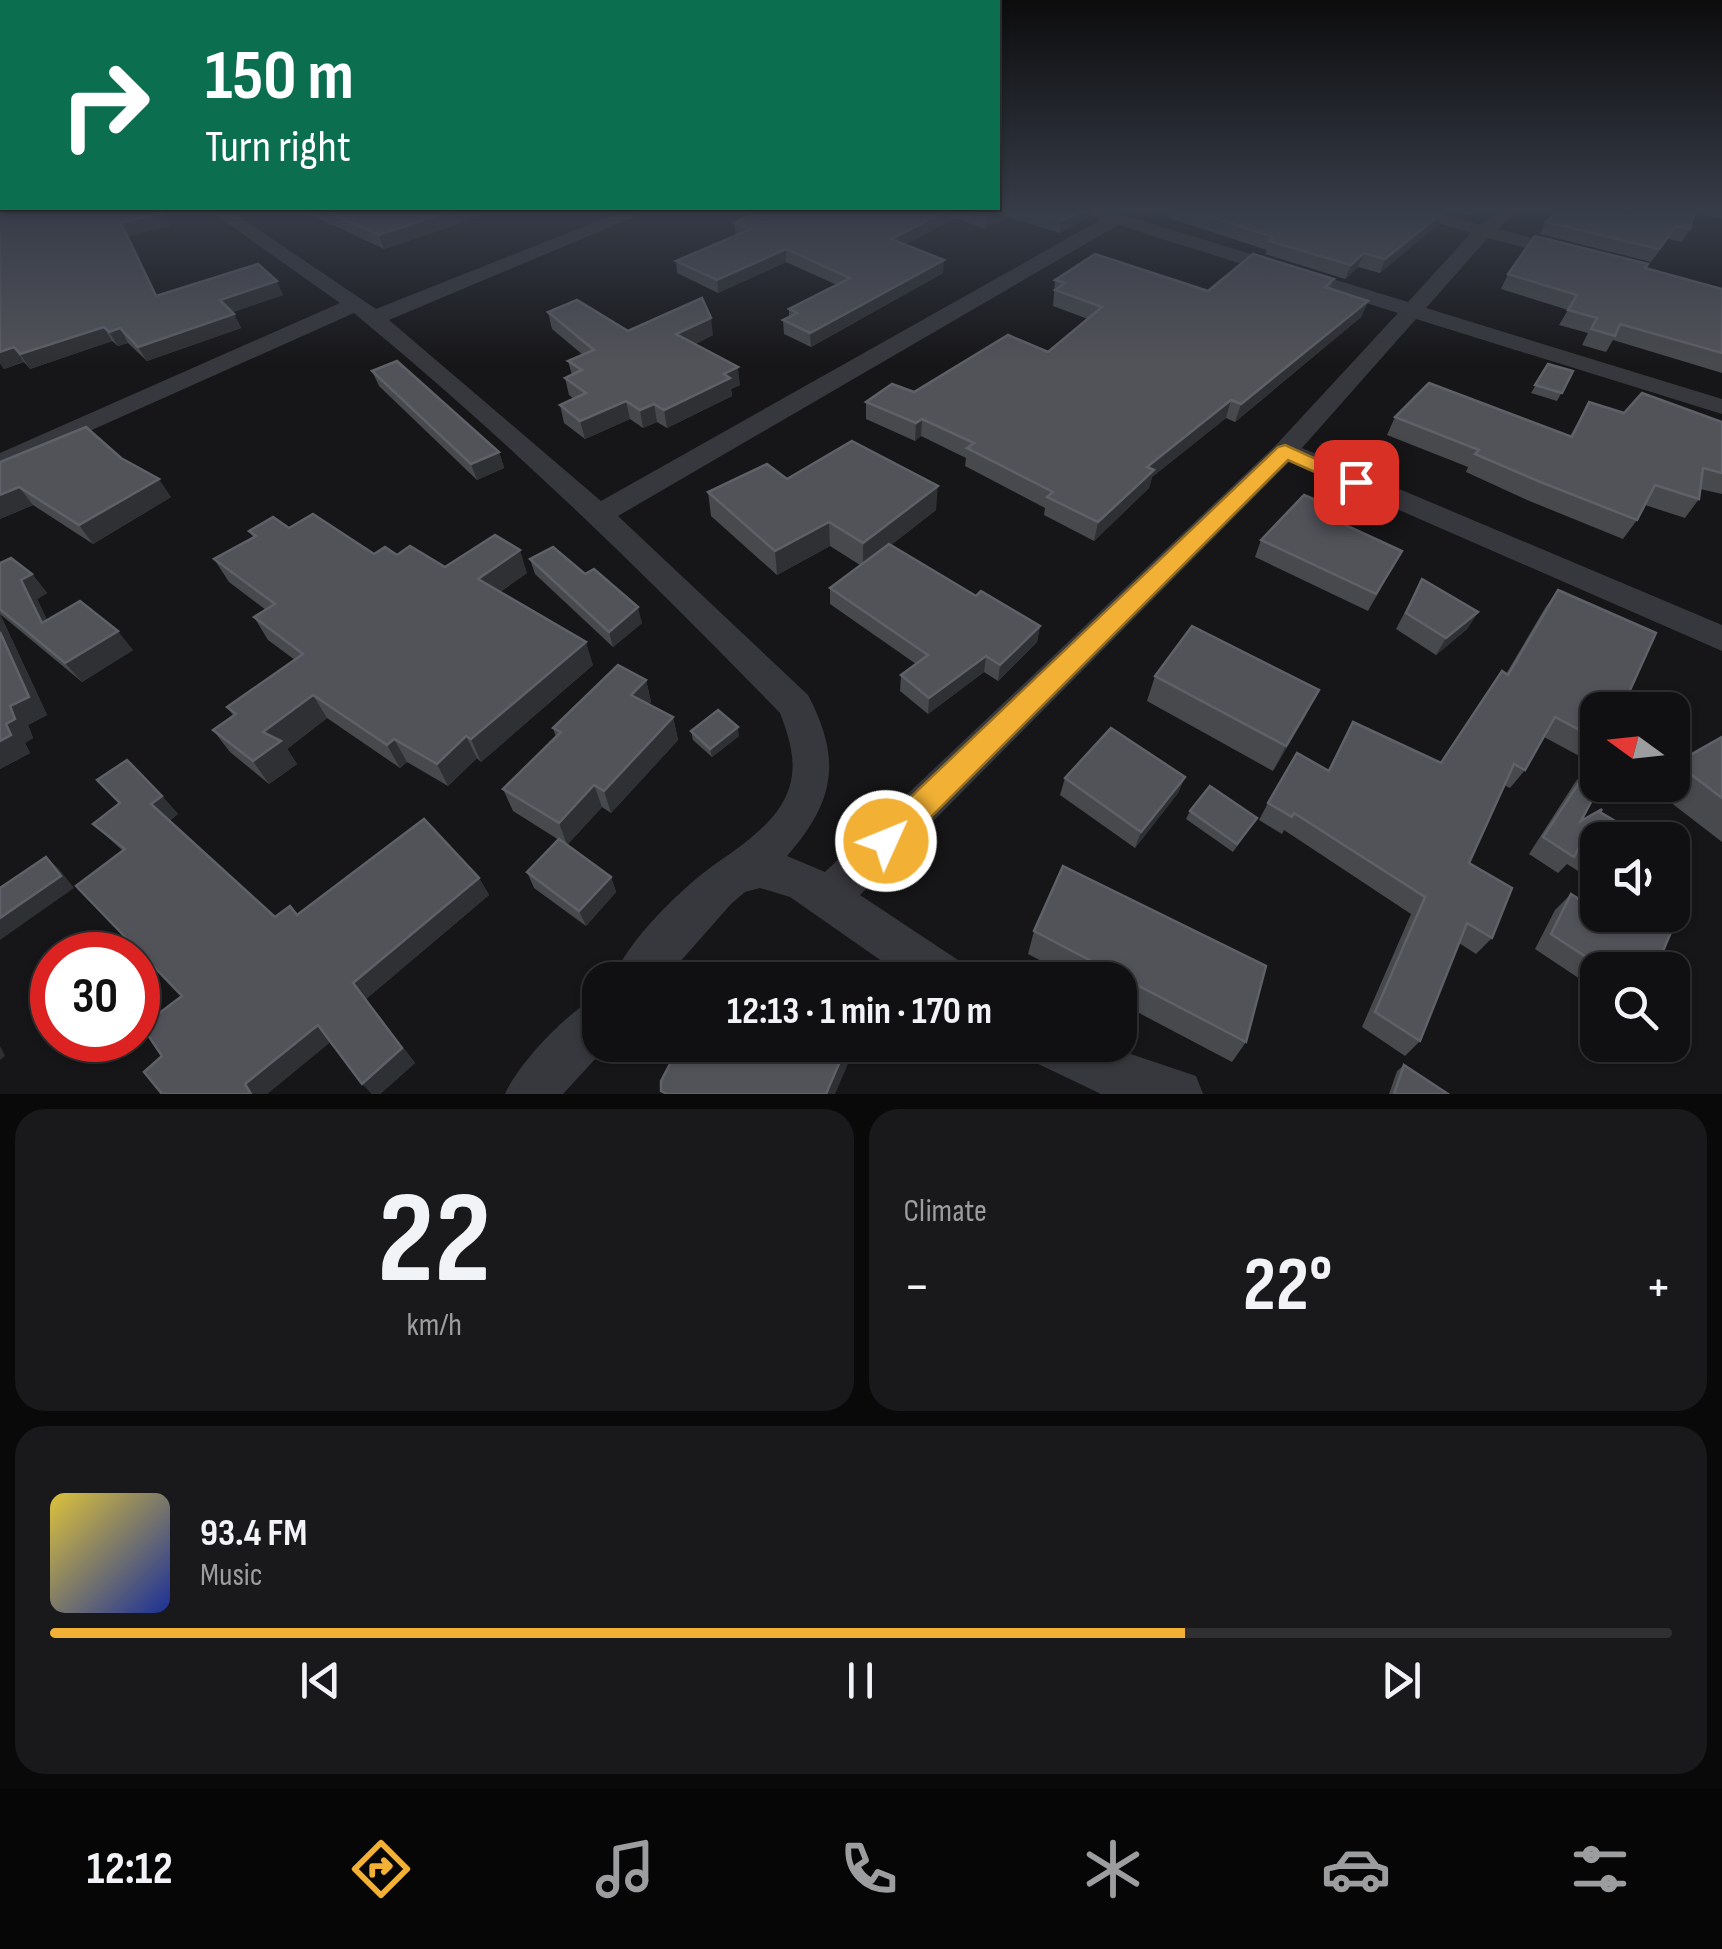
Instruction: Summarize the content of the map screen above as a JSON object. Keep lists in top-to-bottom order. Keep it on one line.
{"north":"left","page":{"turn":["150 m","Turn right"],"limit":"30","trip":"12:13 · 1 min · 170 m","tile":[["22","km/h"],"Climate"],"heat":["−","22°","+"],"song":["93.4 FM","Music"],"tabs":"12:12"}}
